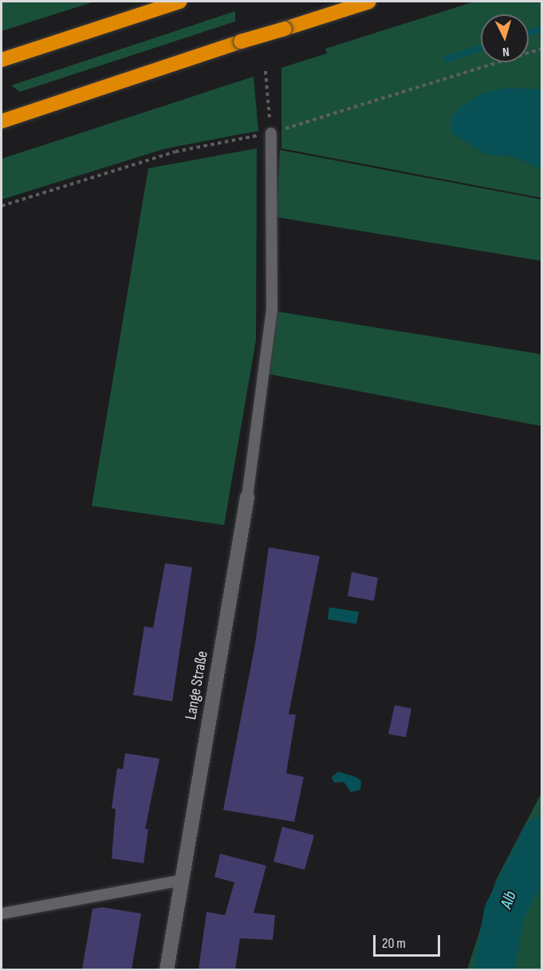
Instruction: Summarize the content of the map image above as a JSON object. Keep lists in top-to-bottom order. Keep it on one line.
{"streets":{"street":["Lange Straße"]},"water":["Alb"],"scale_bar":"20 m","north":"bottom"}
